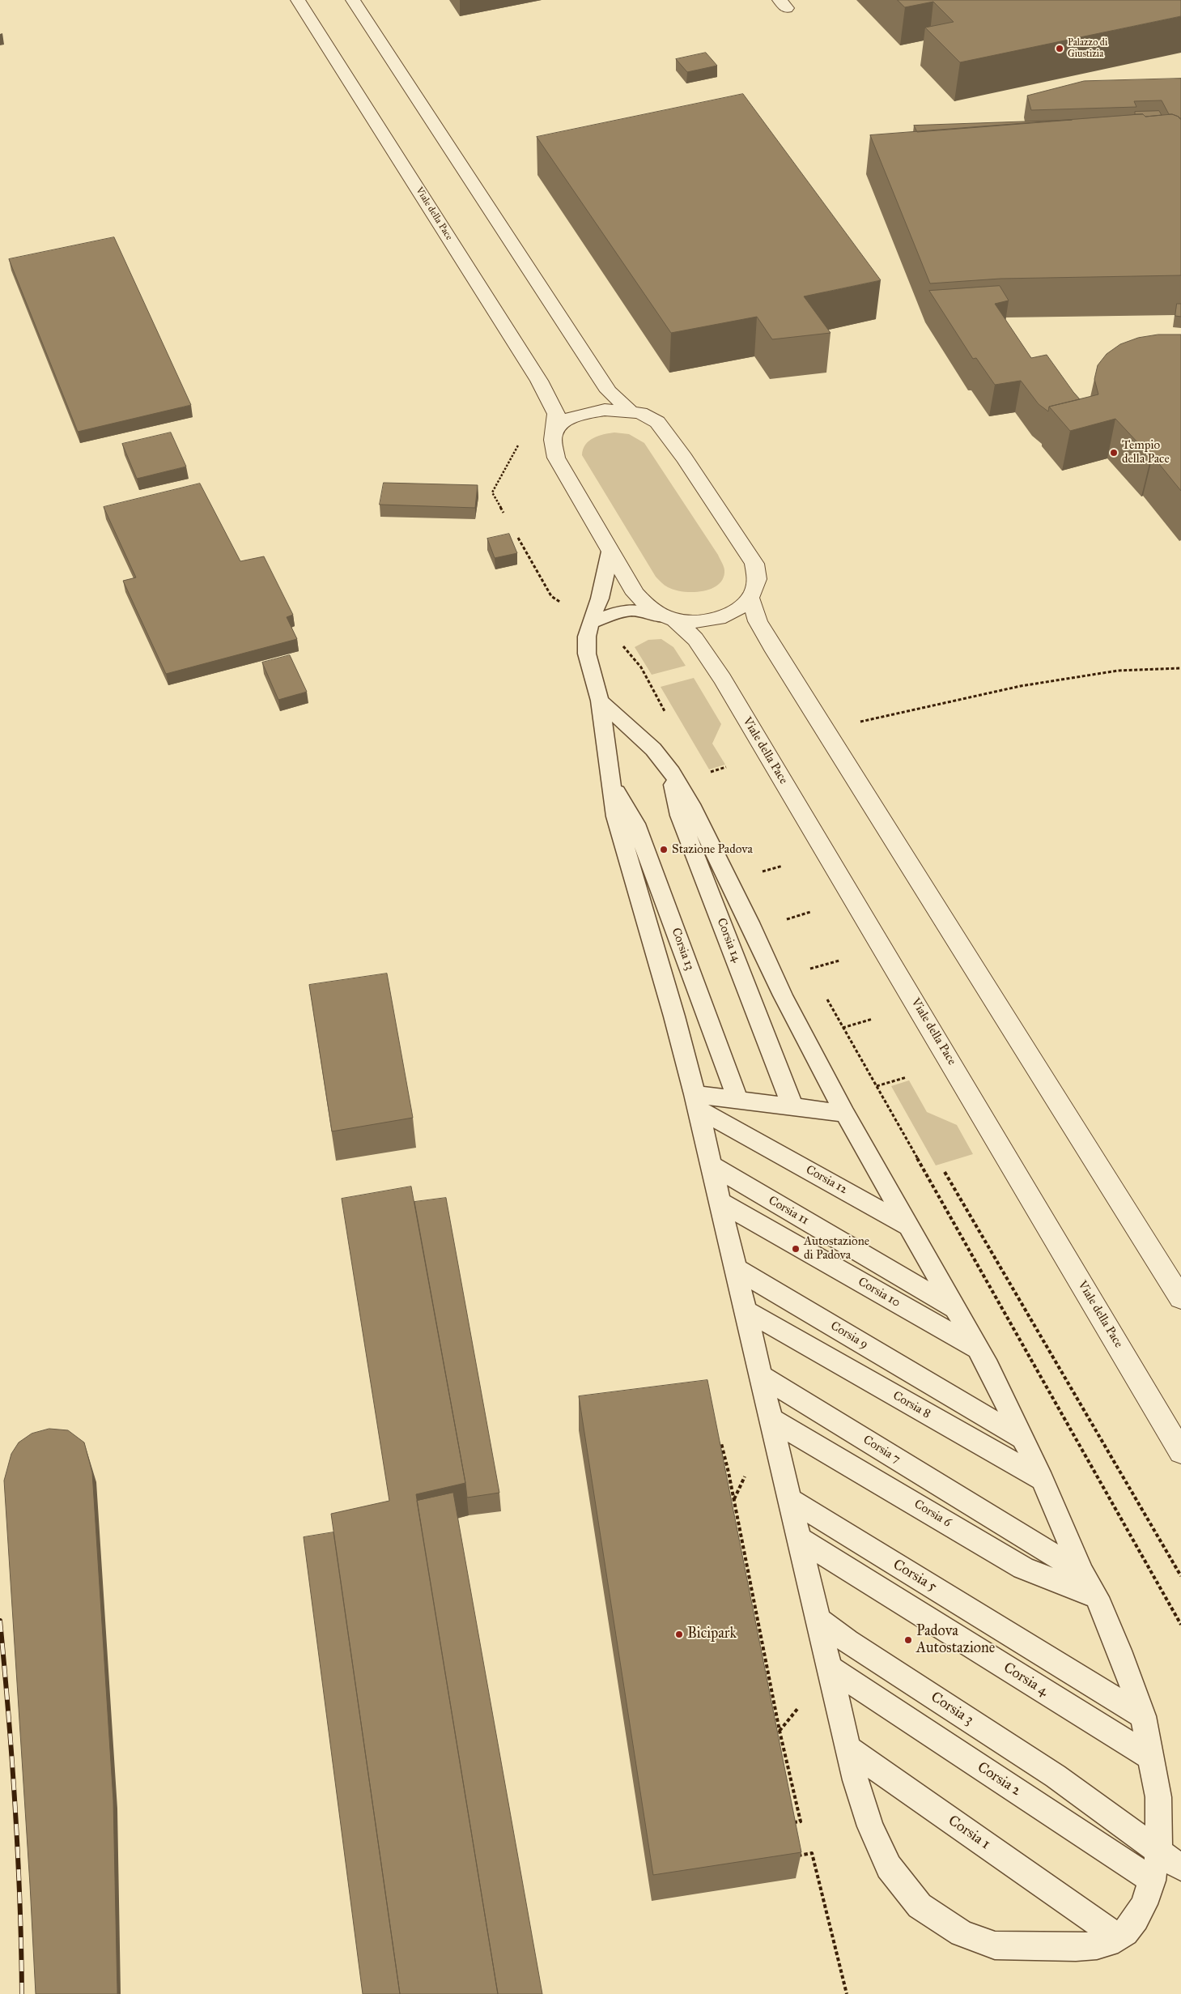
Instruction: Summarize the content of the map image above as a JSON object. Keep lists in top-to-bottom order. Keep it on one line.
{"streets":{"street":["Viale della Pace"],"lane":["Corsia 14","Corsia 13","Corsia 12","Corsia 11","Corsia 10","Corsia 9","Corsia 8","Corsia 7","Corsia 6","Corsia 5","Corsia 4","Corsia 3","Corsia 2","Corsia 1"]},"places":["Palazzo di Giustizia","Tempio della Pace","Stazione Padova","Autostazione di Padova","Bicipark","Padova Autostazione"]}
